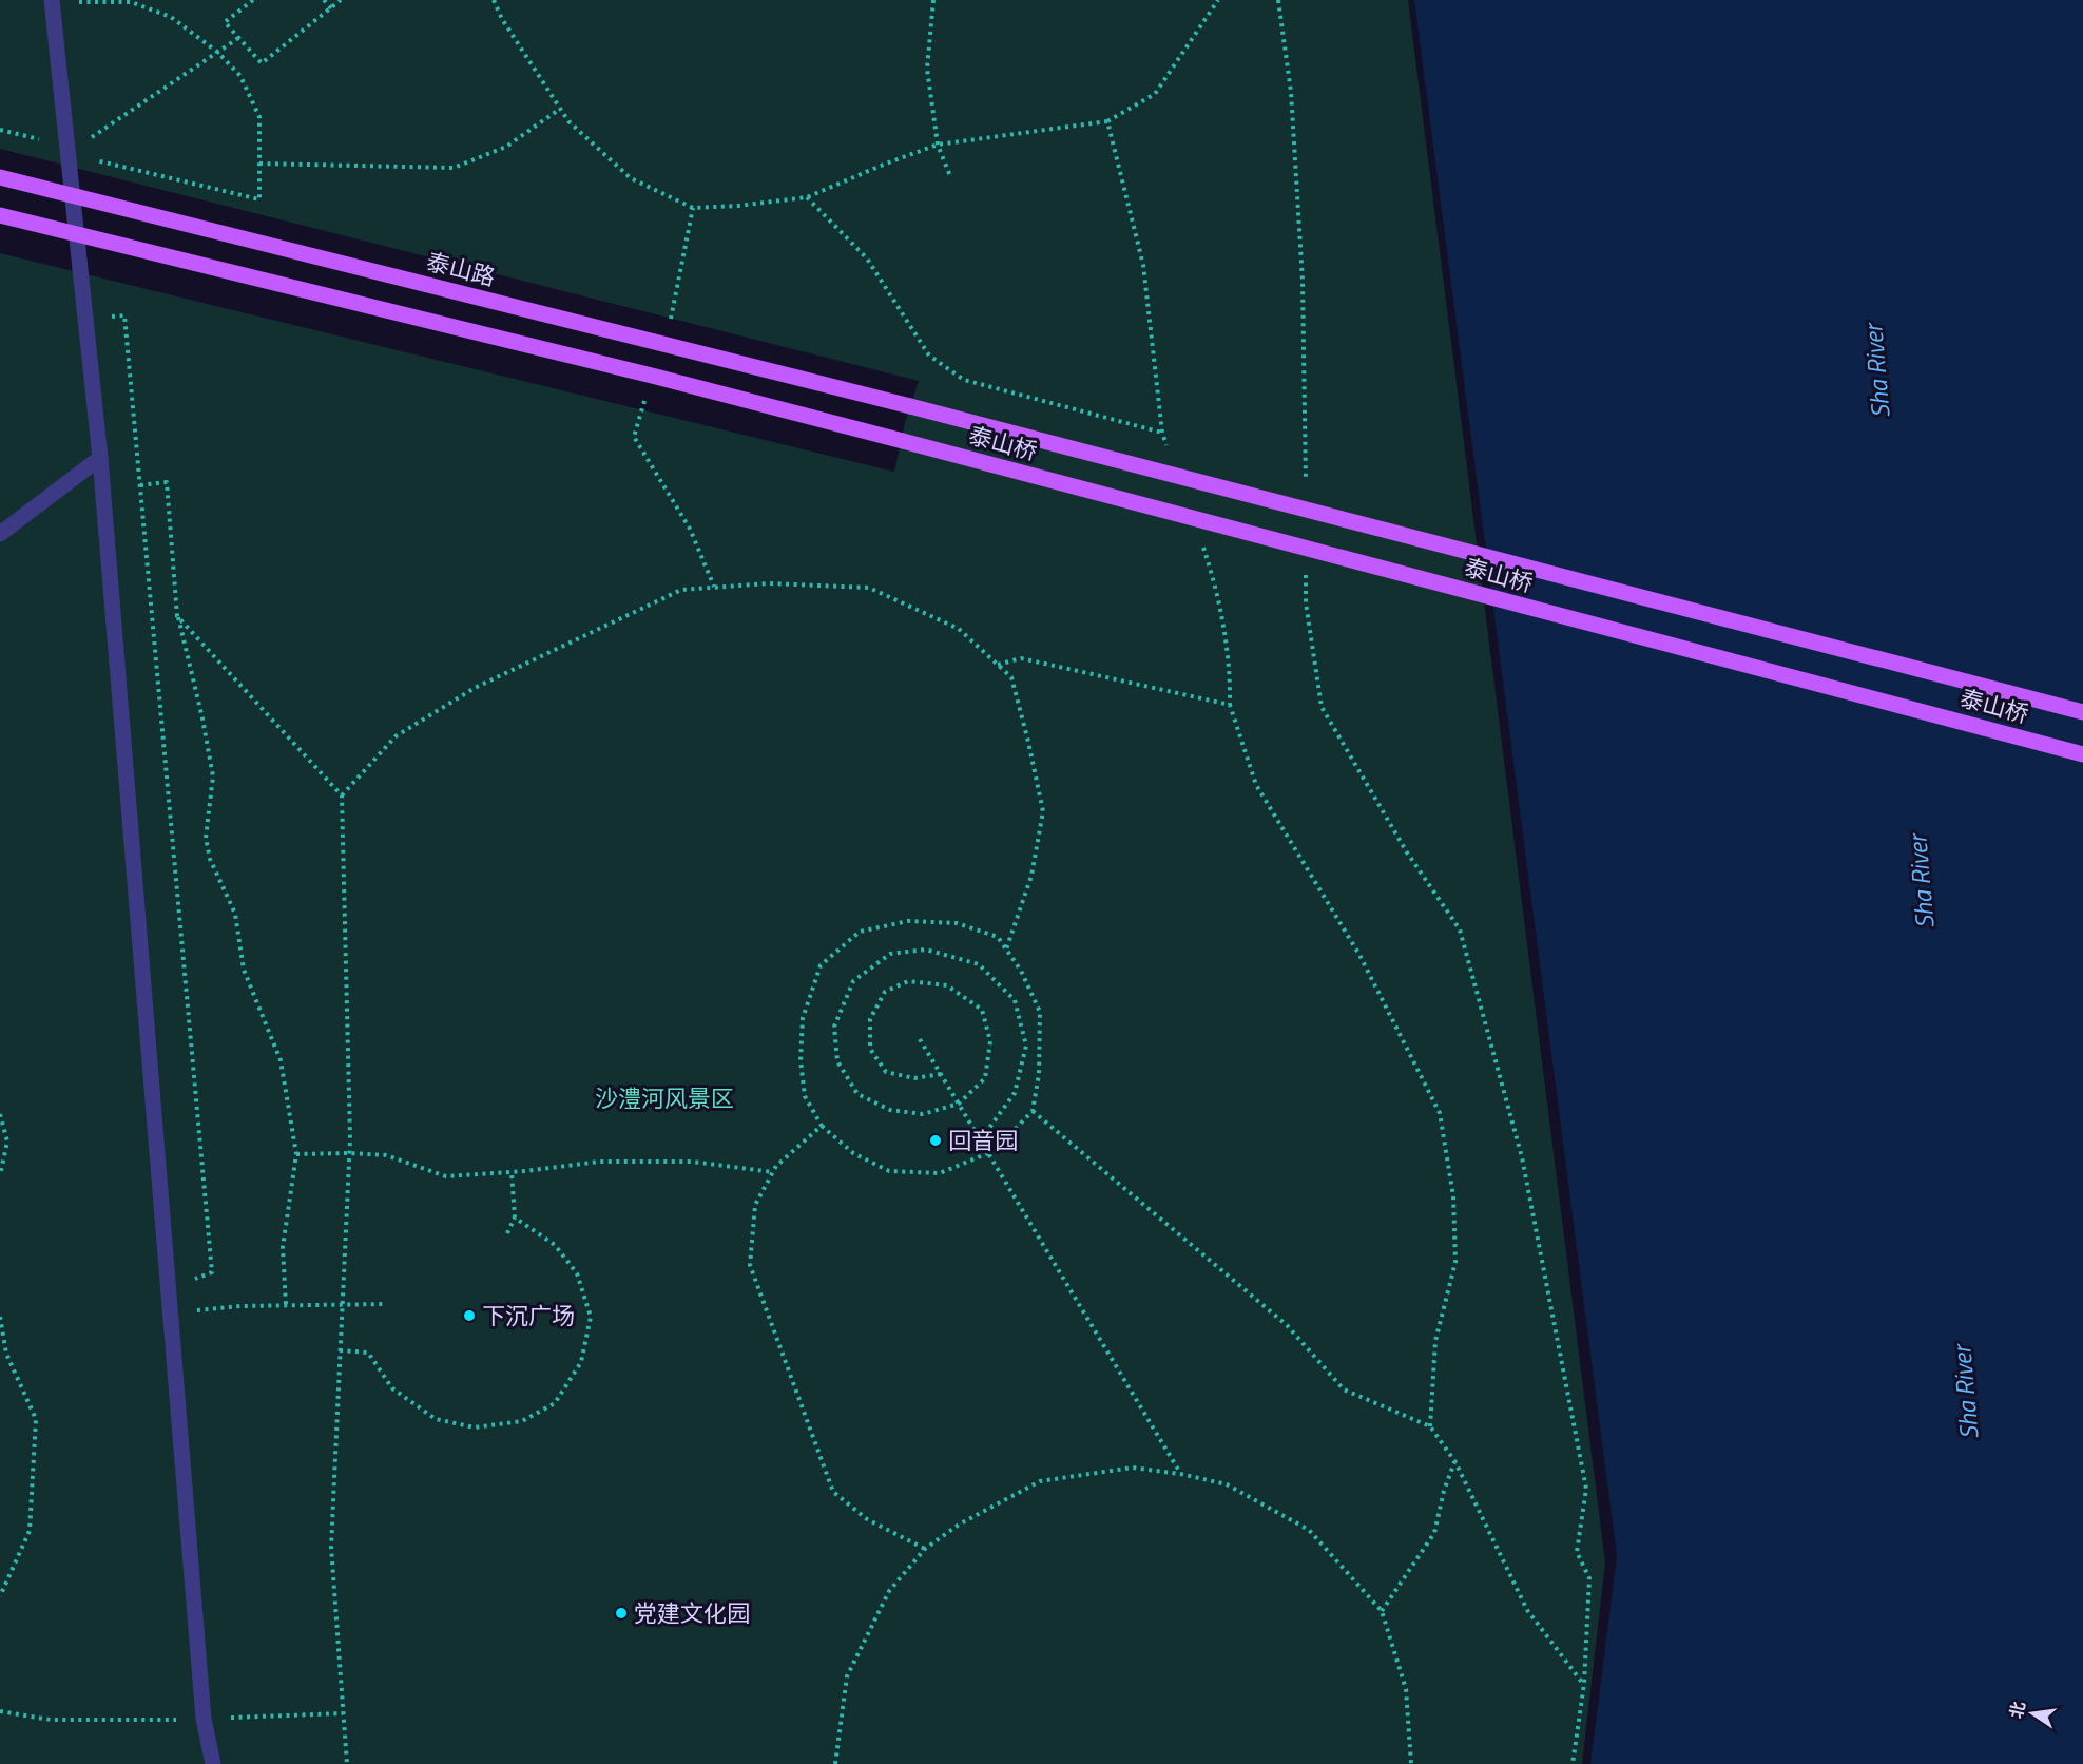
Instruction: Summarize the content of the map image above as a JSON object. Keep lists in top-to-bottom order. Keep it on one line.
{"streets":{"main road":["泰山路","泰山桥"]},"crossings":[["泰山路","泰山桥"]],"water":["Sha River"],"parks":["沙澧河风景区"],"places":["回音园","下沉广场","党建文化园"],"north":"left"}
